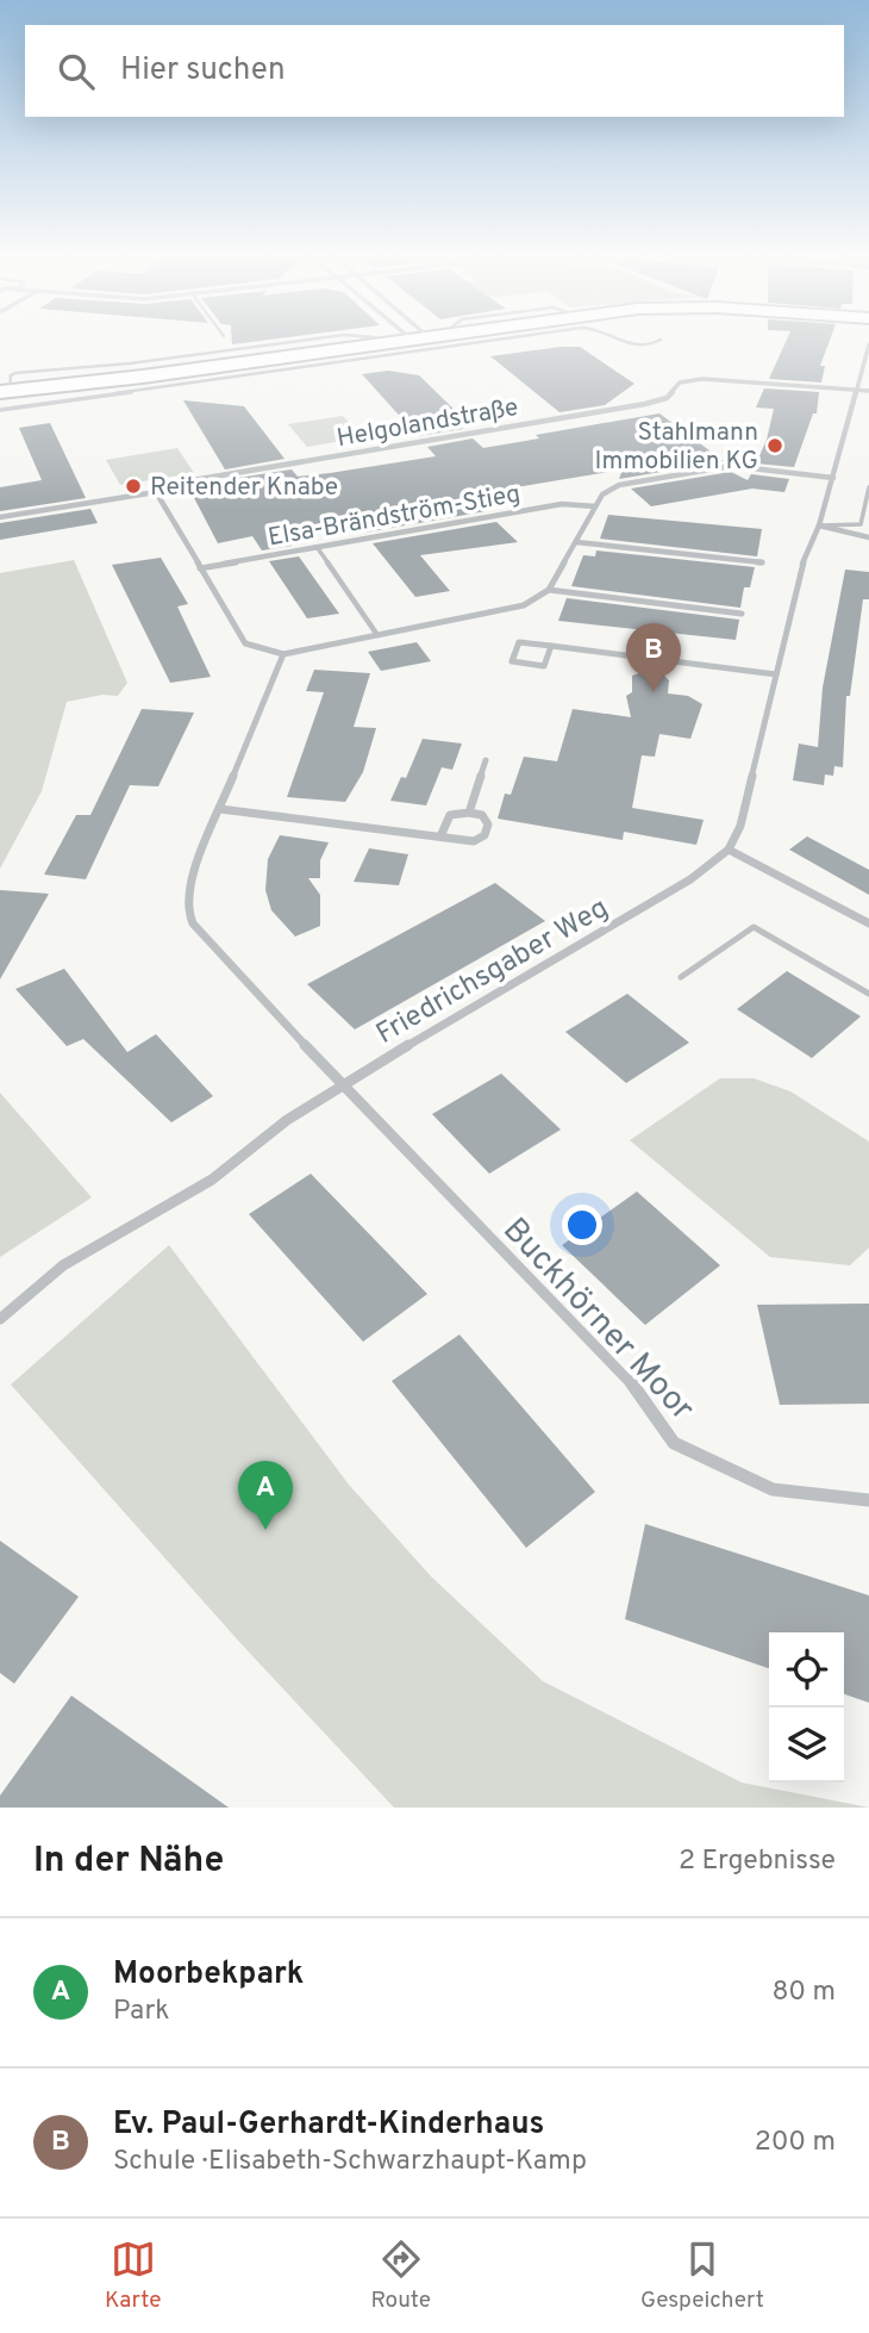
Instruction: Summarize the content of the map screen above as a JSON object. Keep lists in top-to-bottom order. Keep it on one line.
{"streets":{"street":["Helgolandstraße","Elsa-Brändström-Stieg","Friedrichsgaber Weg","Buckhörner Moor"]},"crossings":[["Friedrichsgaber Weg","Buckhörner Moor"]],"places":["Stahlmann Immobilien KG","Reitender Knabe"],"page":{"search":"Hier suchen","pins":["B","A"],"heading":["In der Nähe","2 Ergebnisse"],"list":[{"mark":"A","name":"Moorbekpark","note":"Park","value":"80 m"},{"mark":"B","name":"Ev. Paul-Gerhardt-Kinderhaus","note":"Schule · Elisabeth-Schwarzhaupt-Kamp","value":"200 m"}],"nav":["Karte","Route","Gespeichert"]}}
